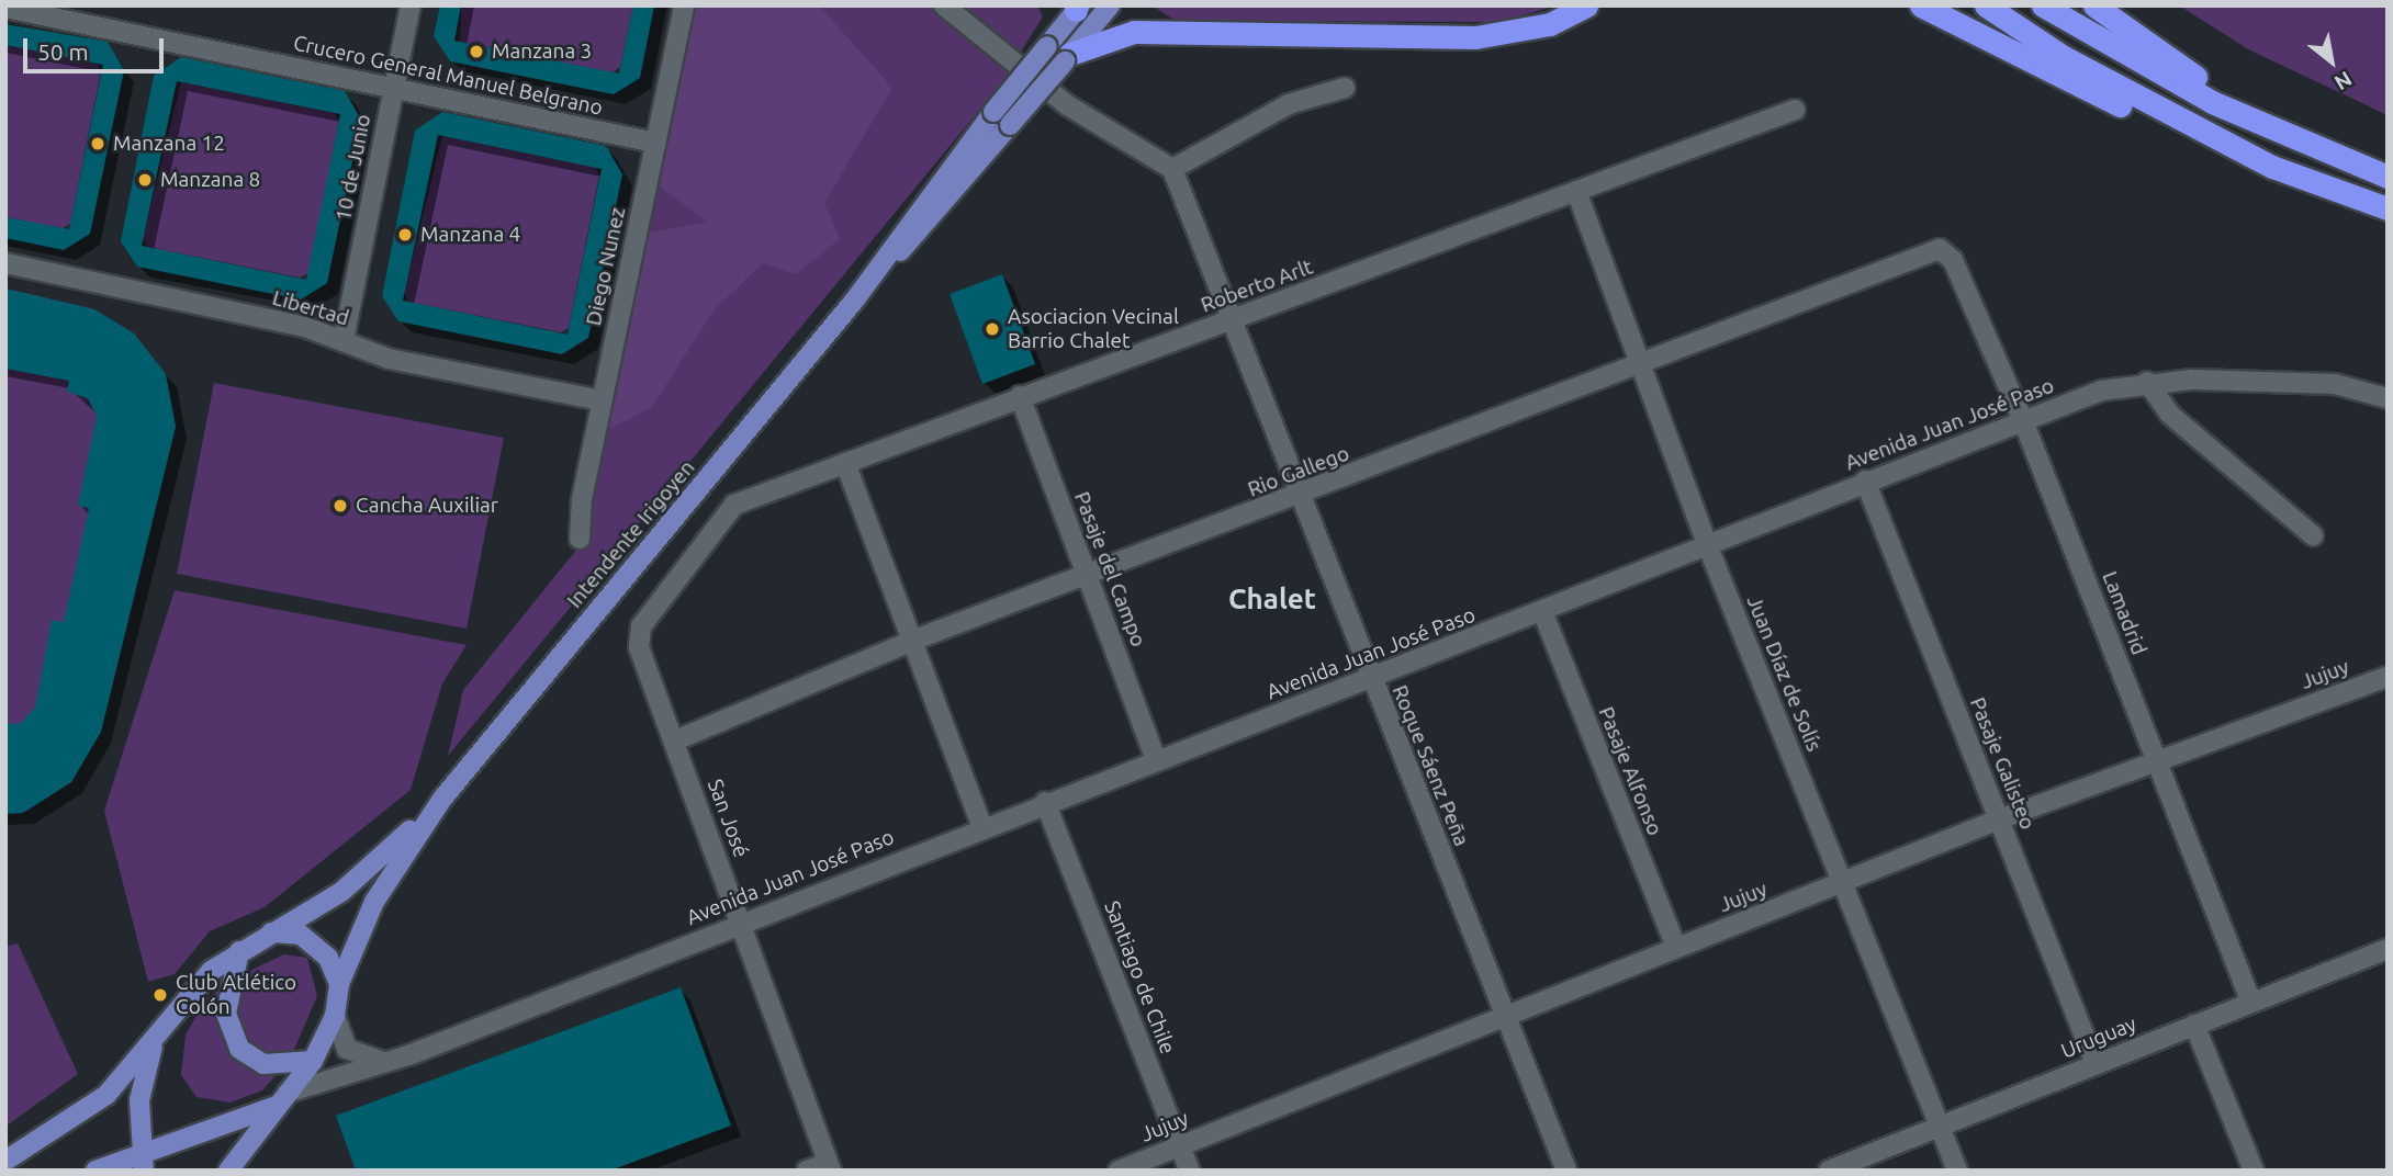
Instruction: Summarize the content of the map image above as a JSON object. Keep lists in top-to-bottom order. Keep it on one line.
{"streets":{"main road":["Intendente Irigoyen"],"street":["Crucero General Manuel Belgrano","10 de Junio","Diego Nunez","Roberto Arlt","Libertad","Avenida Juan José Paso","Rio Gallego","Pasaje del Campo","Lamadrid","Juan Díaz de Solís","Jujuy","Pasaje Galisteo","Roque Sáenz Peña","Pasaje Alfonso","San José","Santiago de Chile","Uruguay"]},"crossings":[["Crucero General Manuel Belgrano","10 de Junio"],["Crucero General Manuel Belgrano","Diego Nunez"],["10 de Junio","Libertad"],["Diego Nunez","Libertad"],["Roberto Arlt","Pasaje del Campo"],["Roberto Arlt","Juan Díaz de Solís"],["Roberto Arlt","Roque Sáenz Peña"],["Roberto Arlt","San José"],["Avenida Juan José Paso","Pasaje del Campo"],["Avenida Juan José Paso","Lamadrid"],["Avenida Juan José Paso","Juan Díaz de Solís"],["Avenida Juan José Paso","Pasaje Galisteo"],["Avenida Juan José Paso","Roque Sáenz Peña"],["Avenida Juan José Paso","Pasaje Alfonso"],["Avenida Juan José Paso","San José"],["Avenida Juan José Paso","Santiago de Chile"],["Rio Gallego","Pasaje del Campo"],["Rio Gallego","Lamadrid"],["Rio Gallego","Juan Díaz de Solís"],["Rio Gallego","Roque Sáenz Peña"],["Rio Gallego","San José"],["Lamadrid","Jujuy"],["Lamadrid","Uruguay"],["Juan Díaz de Solís","Jujuy"],["Juan Díaz de Solís","Uruguay"],["Jujuy","Pasaje Galisteo"],["Jujuy","Roque Sáenz Peña"],["Jujuy","Pasaje Alfonso"],["Jujuy","Santiago de Chile"],["Pasaje Galisteo","Uruguay"]],"districts":["Chalet"],"places":["Manzana 3","Manzana 12","Manzana 8","Manzana 4","Asociacion Vecinal Barrio Chalet","Cancha Auxiliar","Club Atlético Colón"],"scale_bar":"50 m","north":"bottom right"}
